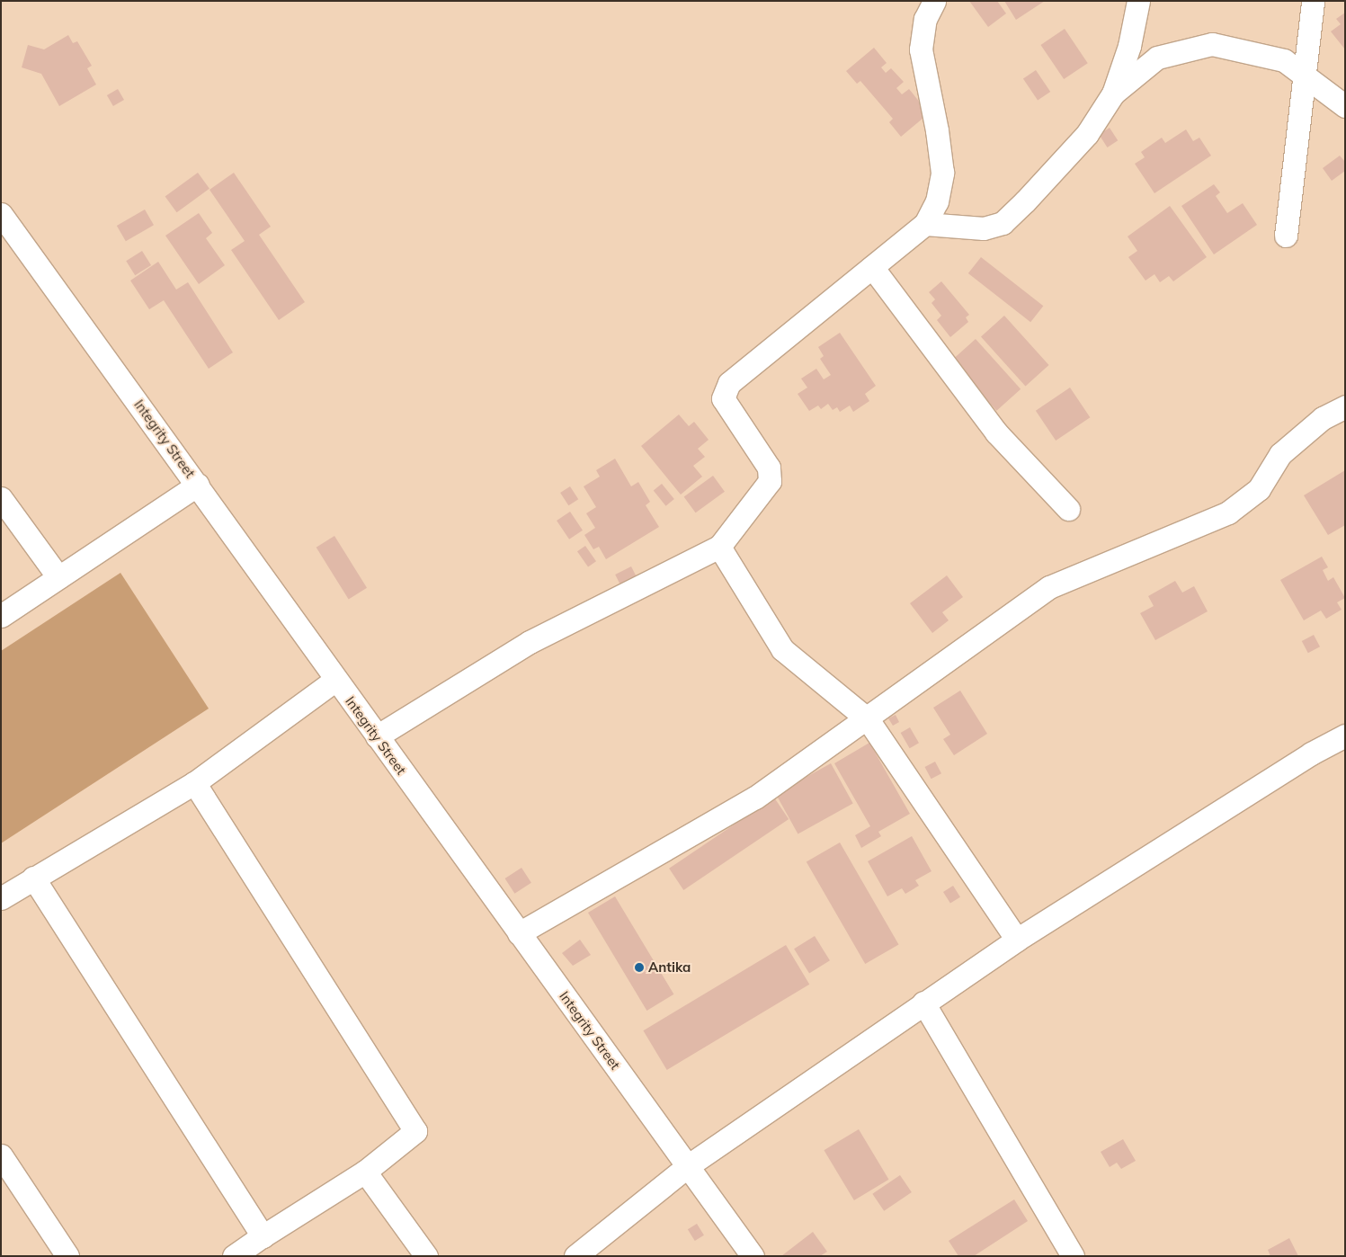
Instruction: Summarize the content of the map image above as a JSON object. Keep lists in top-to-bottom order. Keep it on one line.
{"streets":{"street":["Integrity Street"]},"places":["Antika"]}
